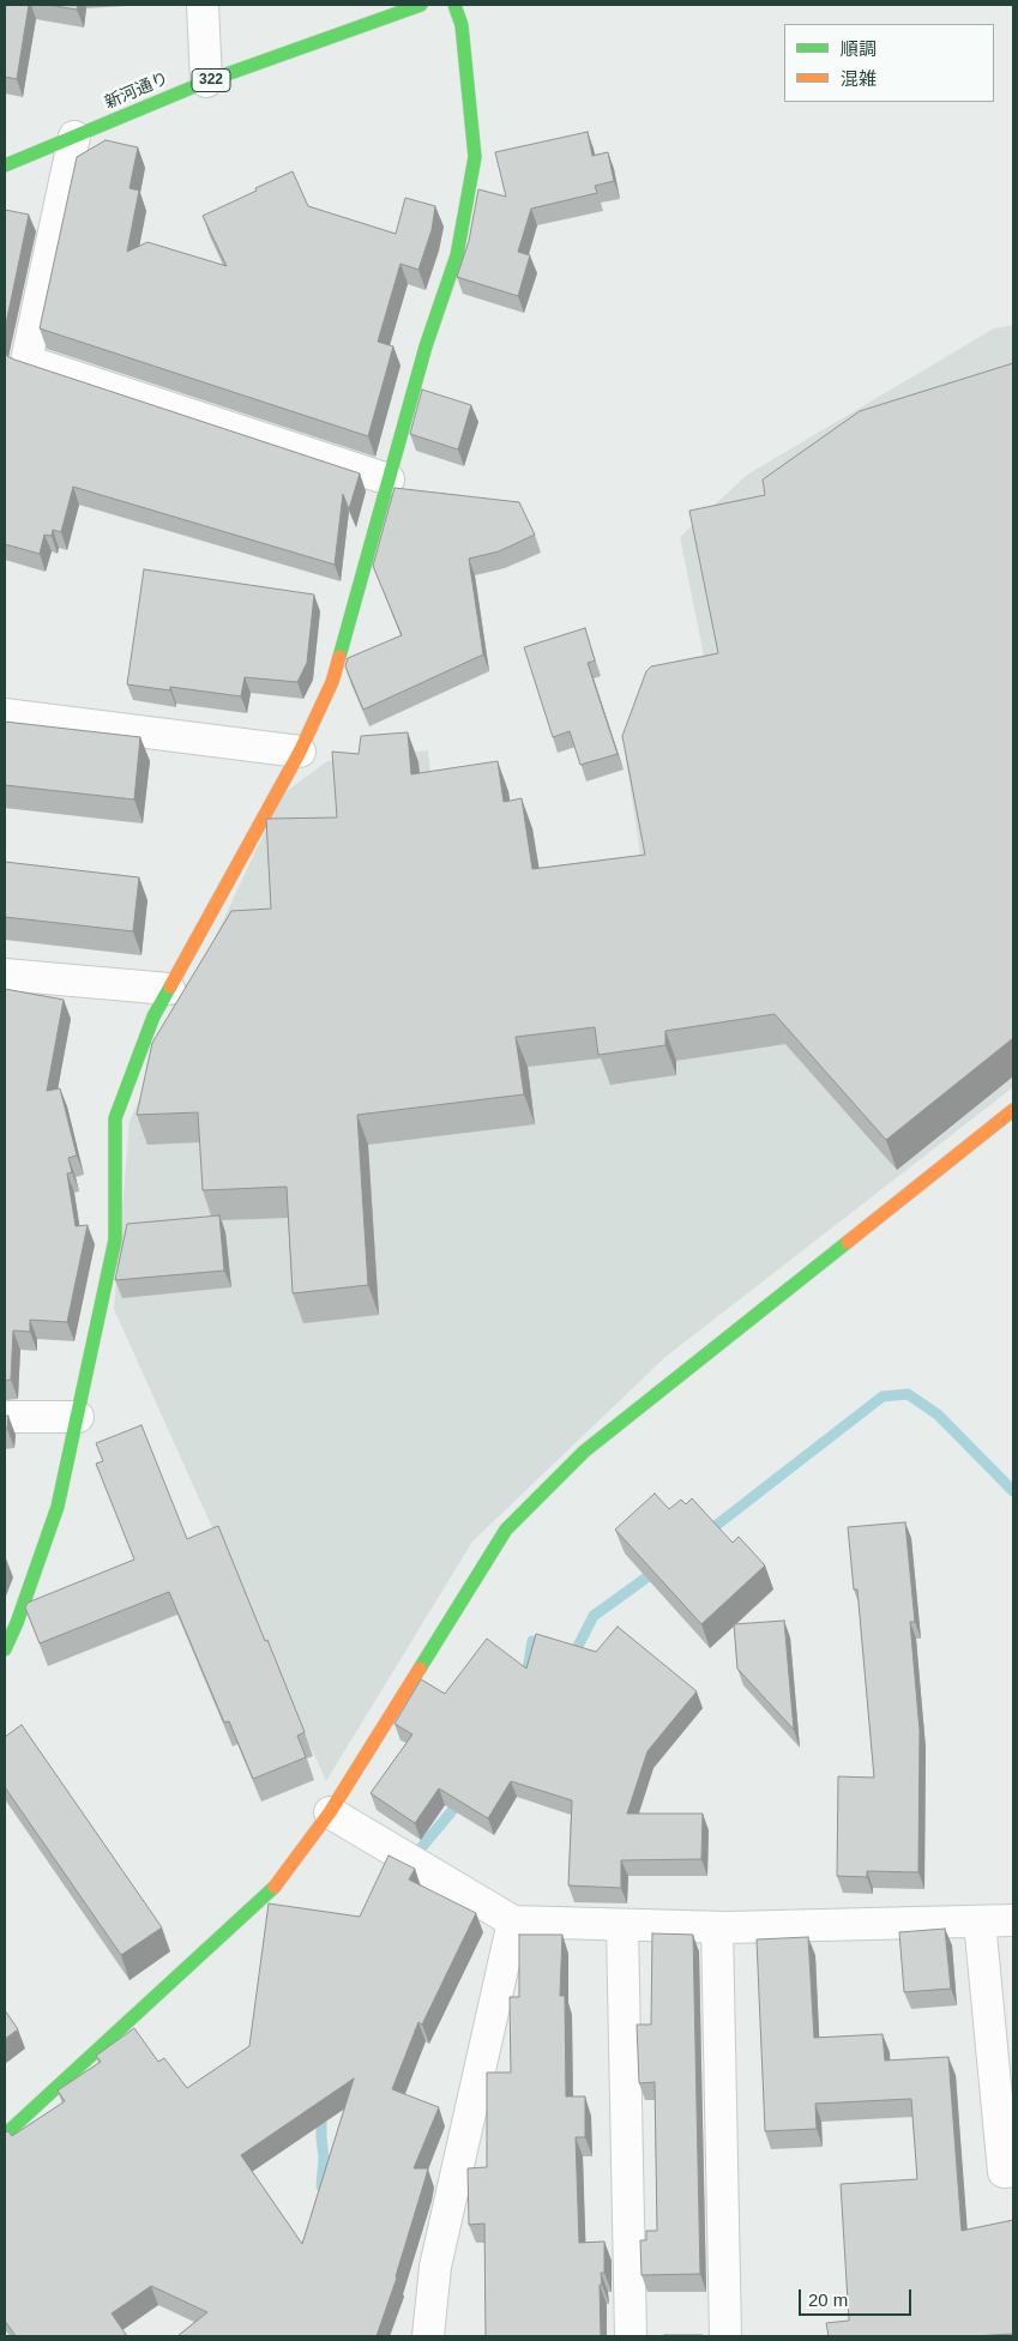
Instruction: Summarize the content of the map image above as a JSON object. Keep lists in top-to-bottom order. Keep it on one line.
{"streets":{"main road":["322","新河通り"]},"legend":["順調","混雑"],"scale_bar":"20 m"}
